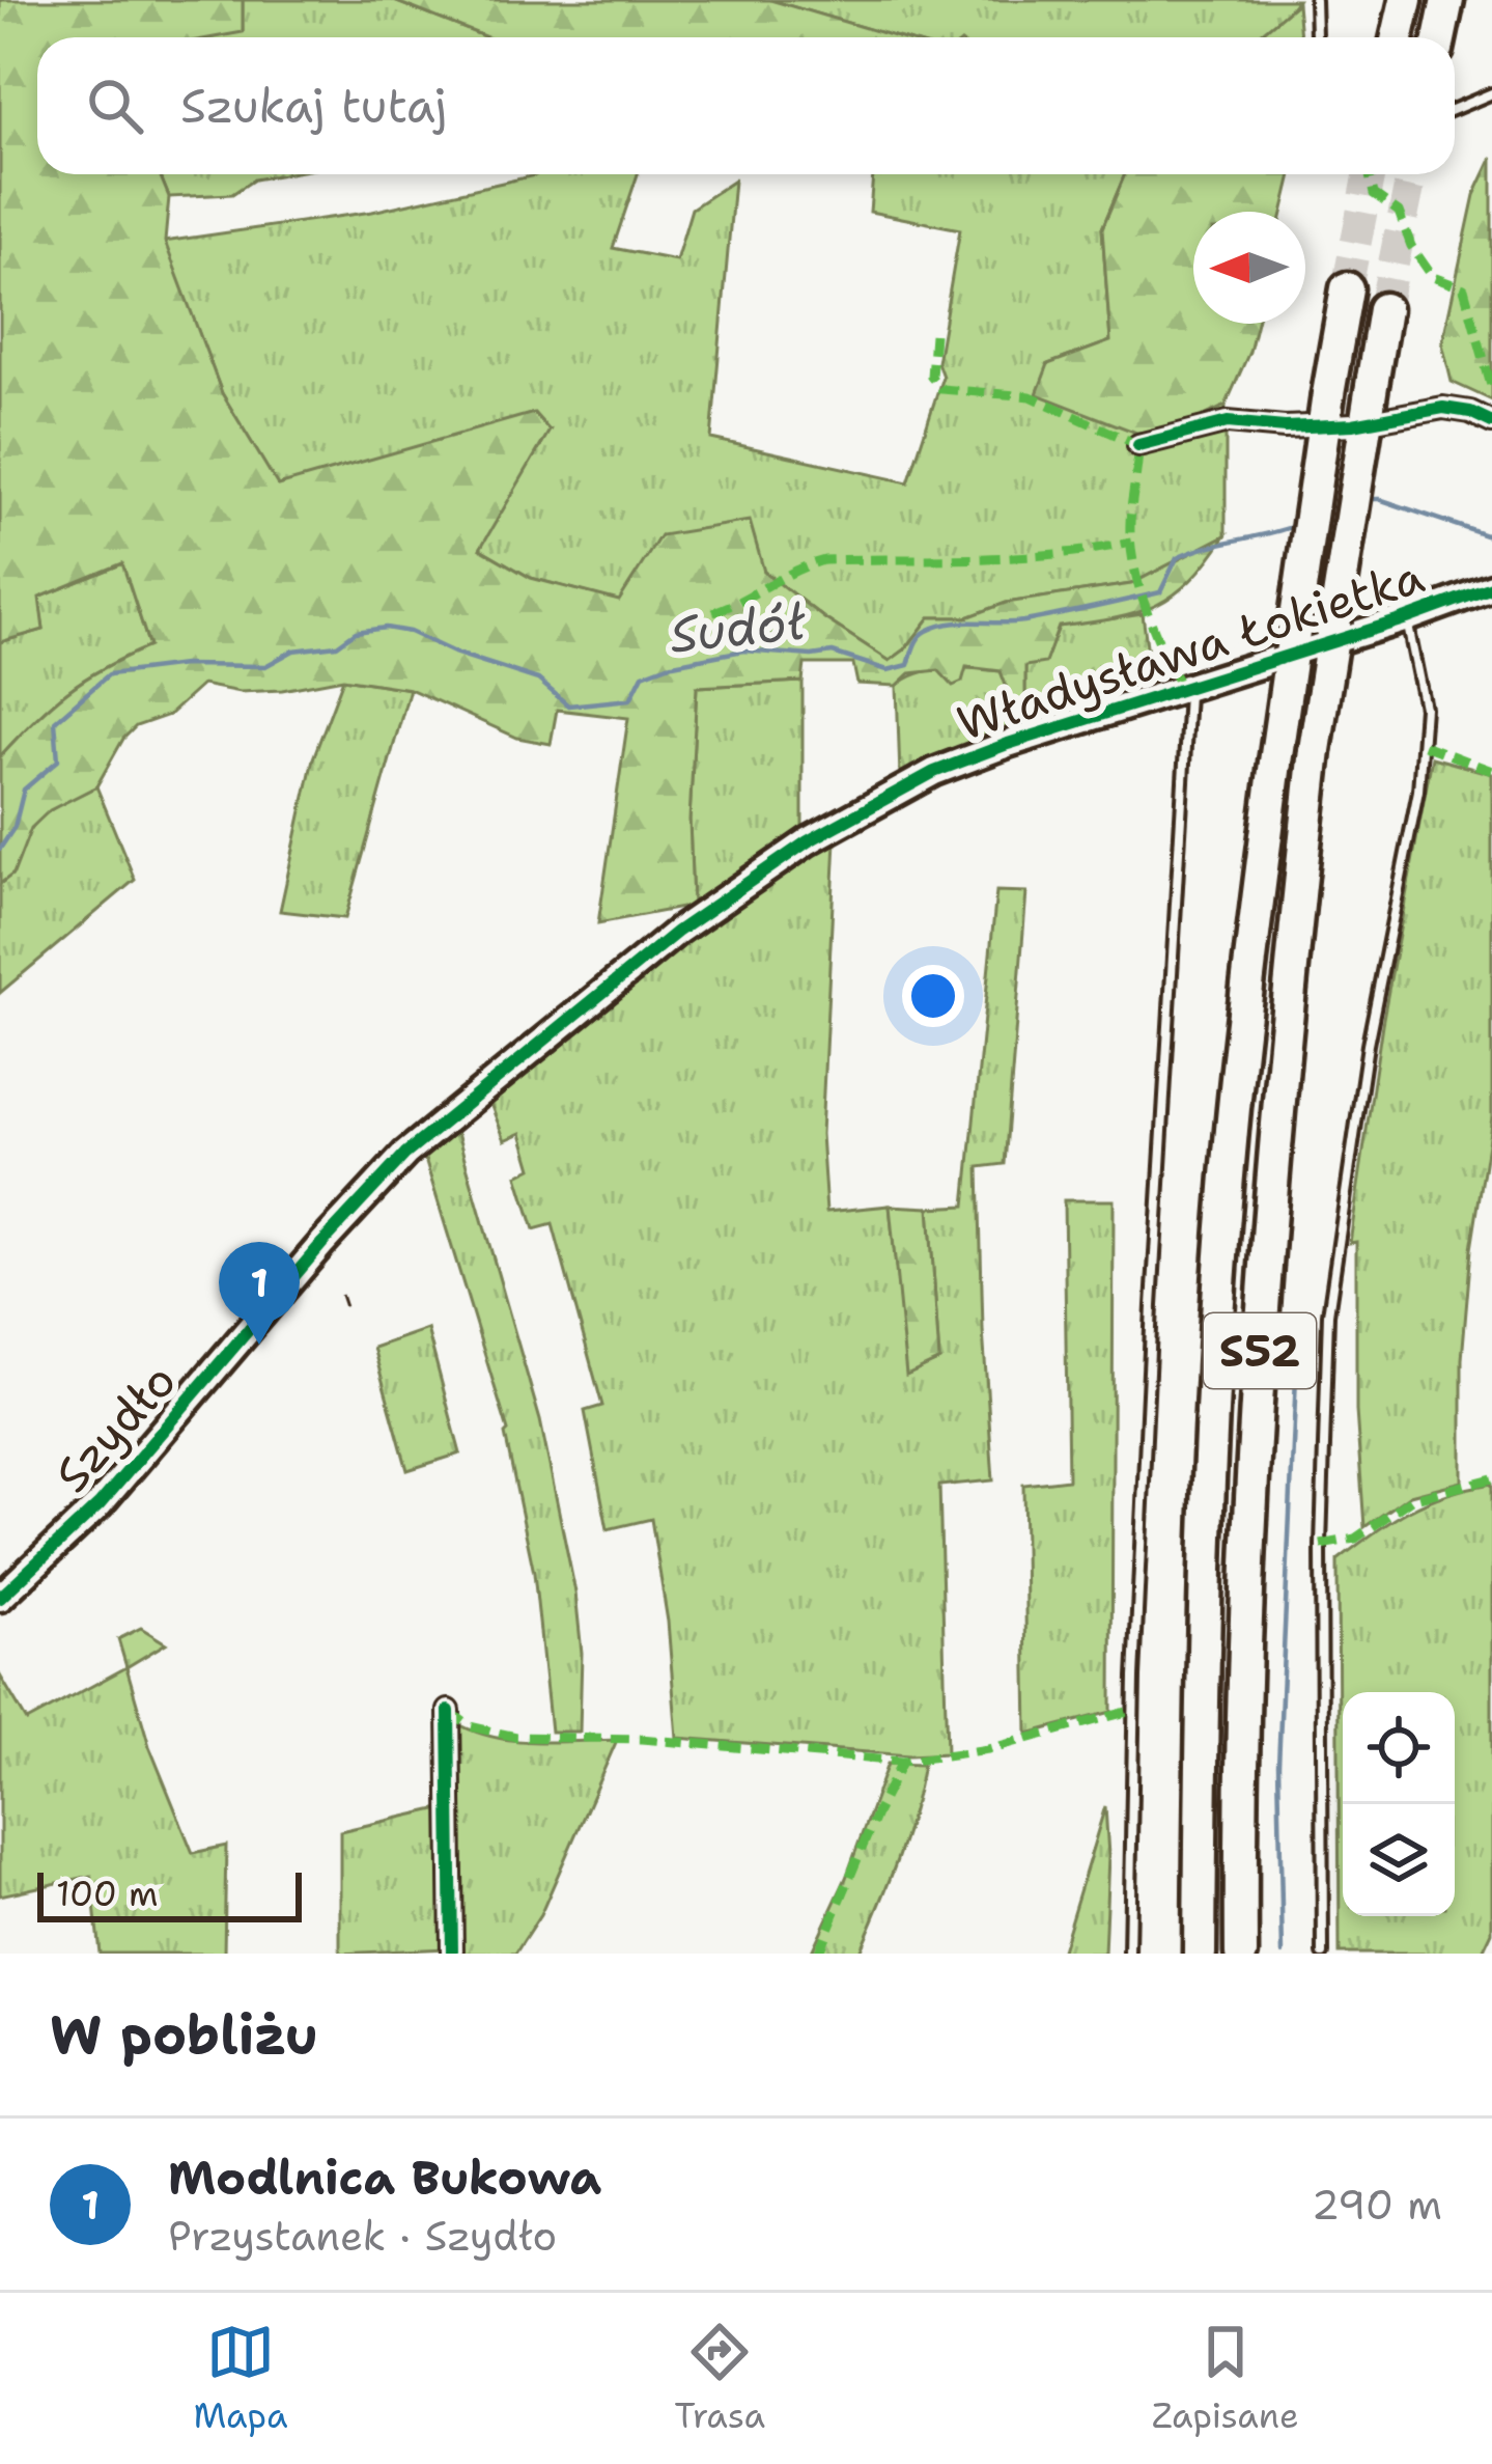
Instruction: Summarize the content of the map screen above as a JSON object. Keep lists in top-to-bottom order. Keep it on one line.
{"streets":{"highway":["S52"],"street":["Władysława Łokietka","Szydło"]},"crossings":[["Władysława Łokietka","Szydło"]],"water":["Sudół"],"scale_bar":"100 m","north":"left","page":{"search":"Szukaj tutaj","pins":"1","scale":"100 m","heading":"W pobliżu","list":[{"mark":"1","name":"Modlnica Bukowa","note":"Przystanek · Szydło","value":"290 m"}],"nav":["Mapa","Trasa","Zapisane"]}}
